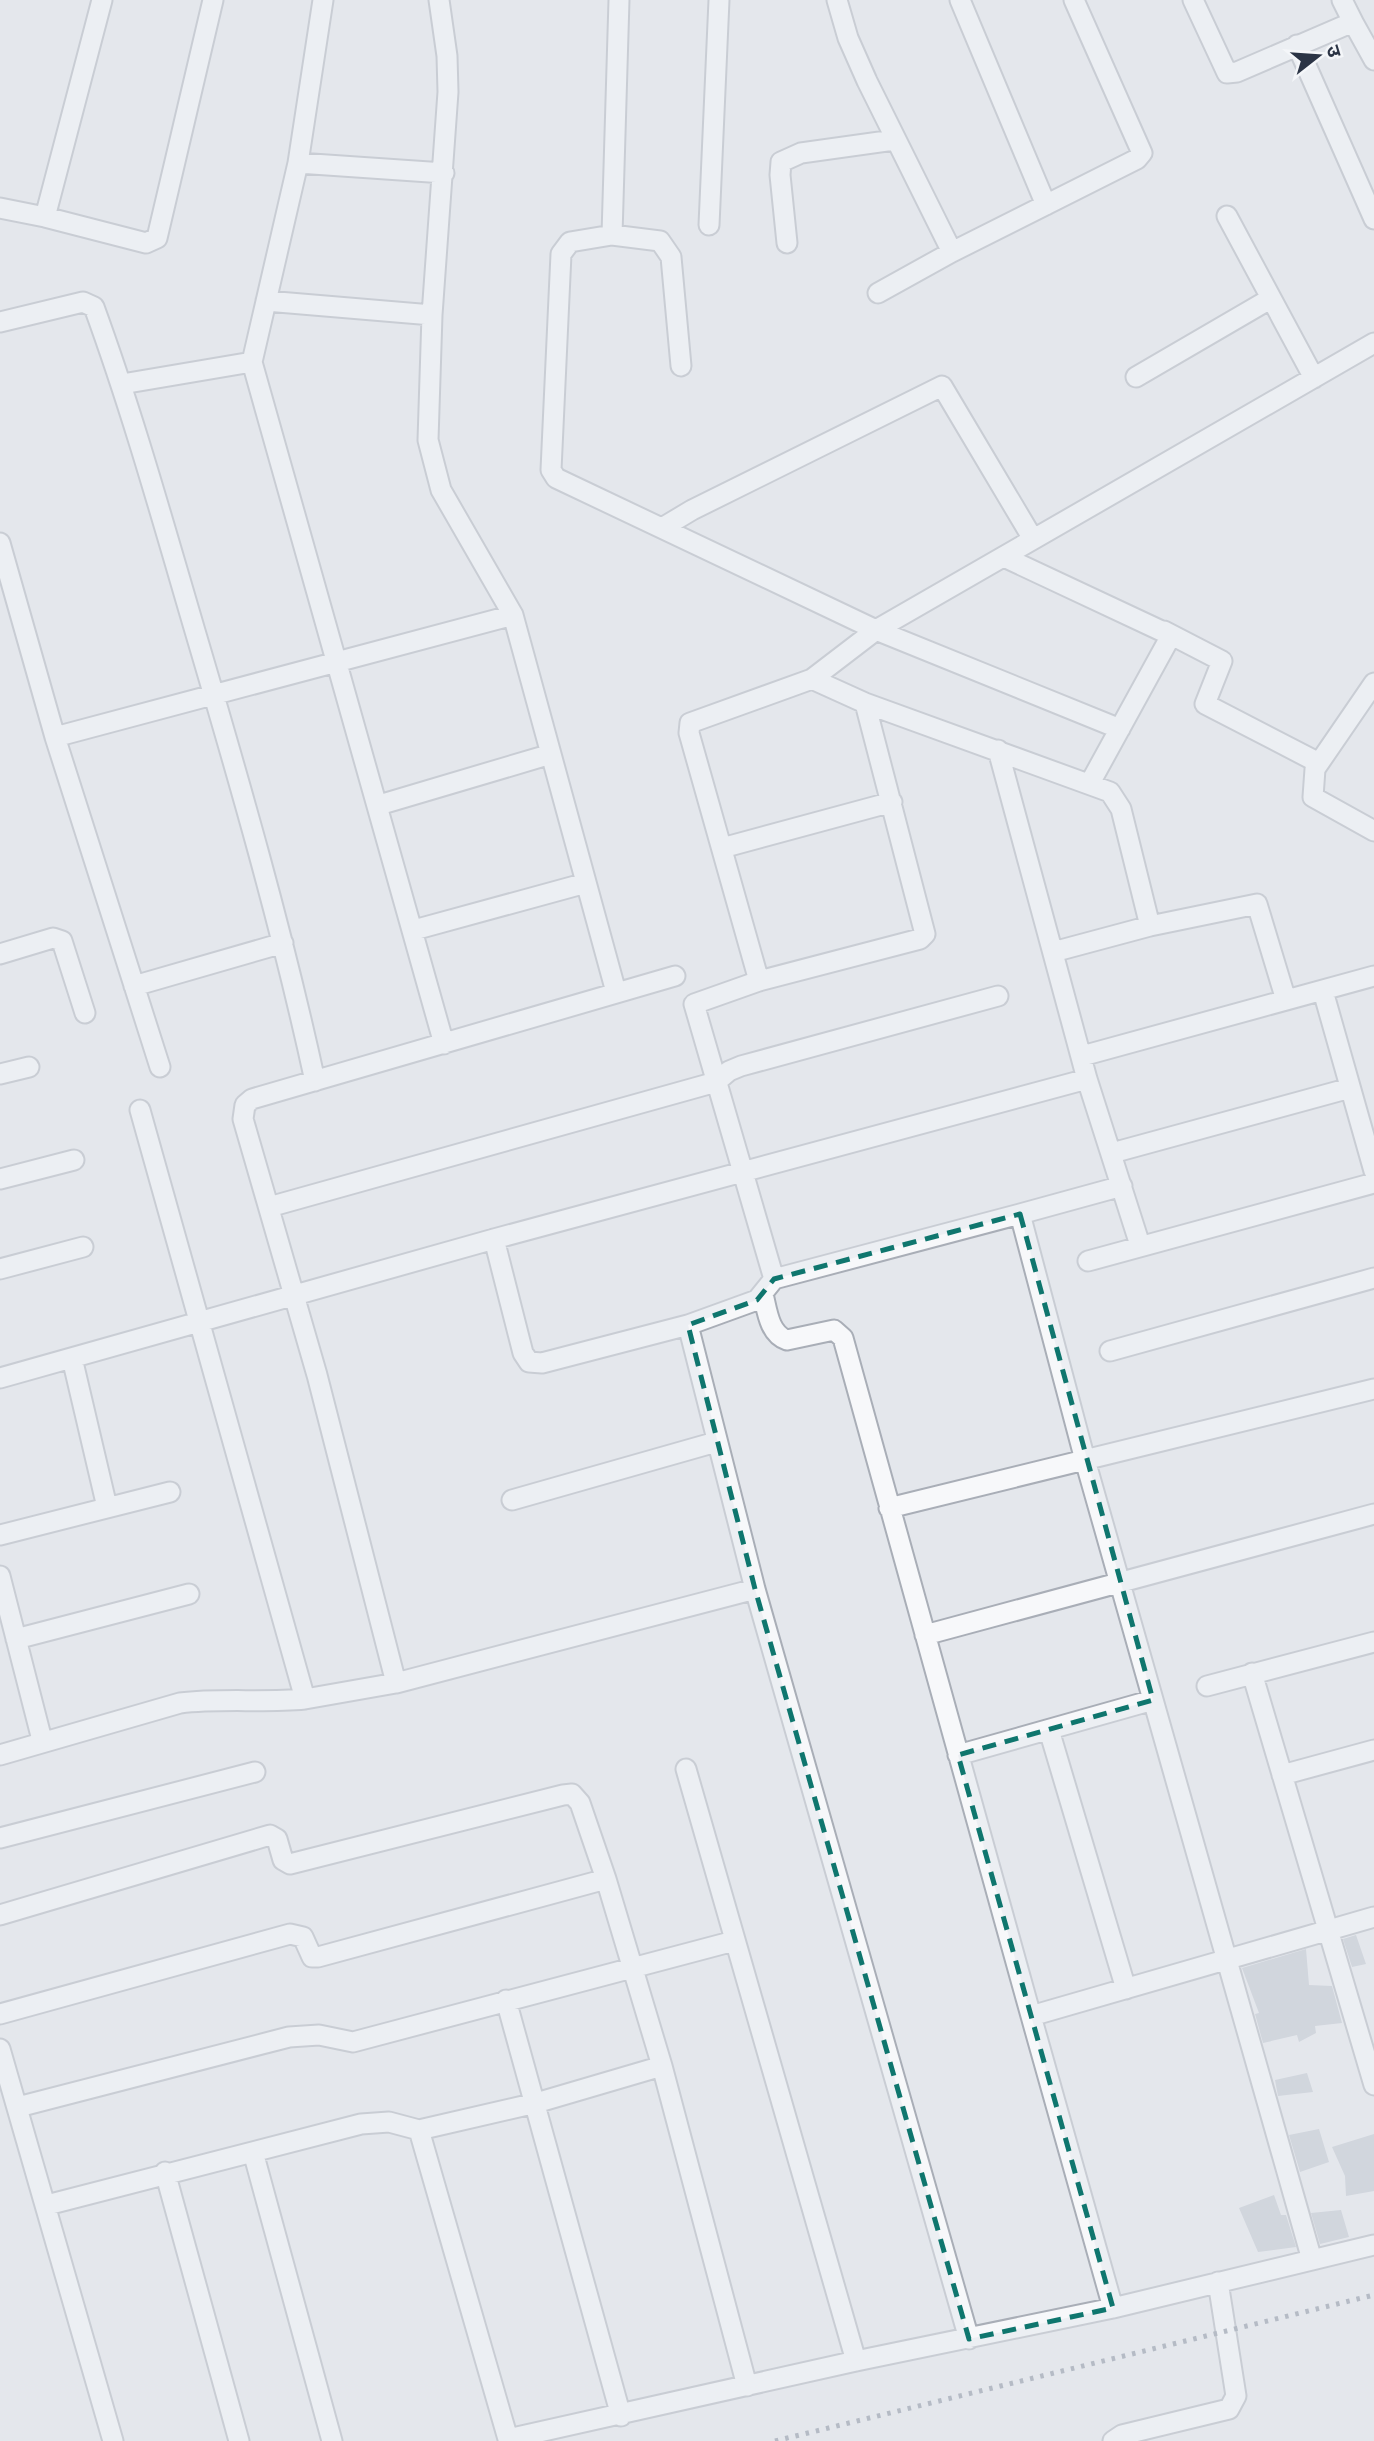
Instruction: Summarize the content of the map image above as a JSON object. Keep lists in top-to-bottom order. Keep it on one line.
{"north":"right"}
